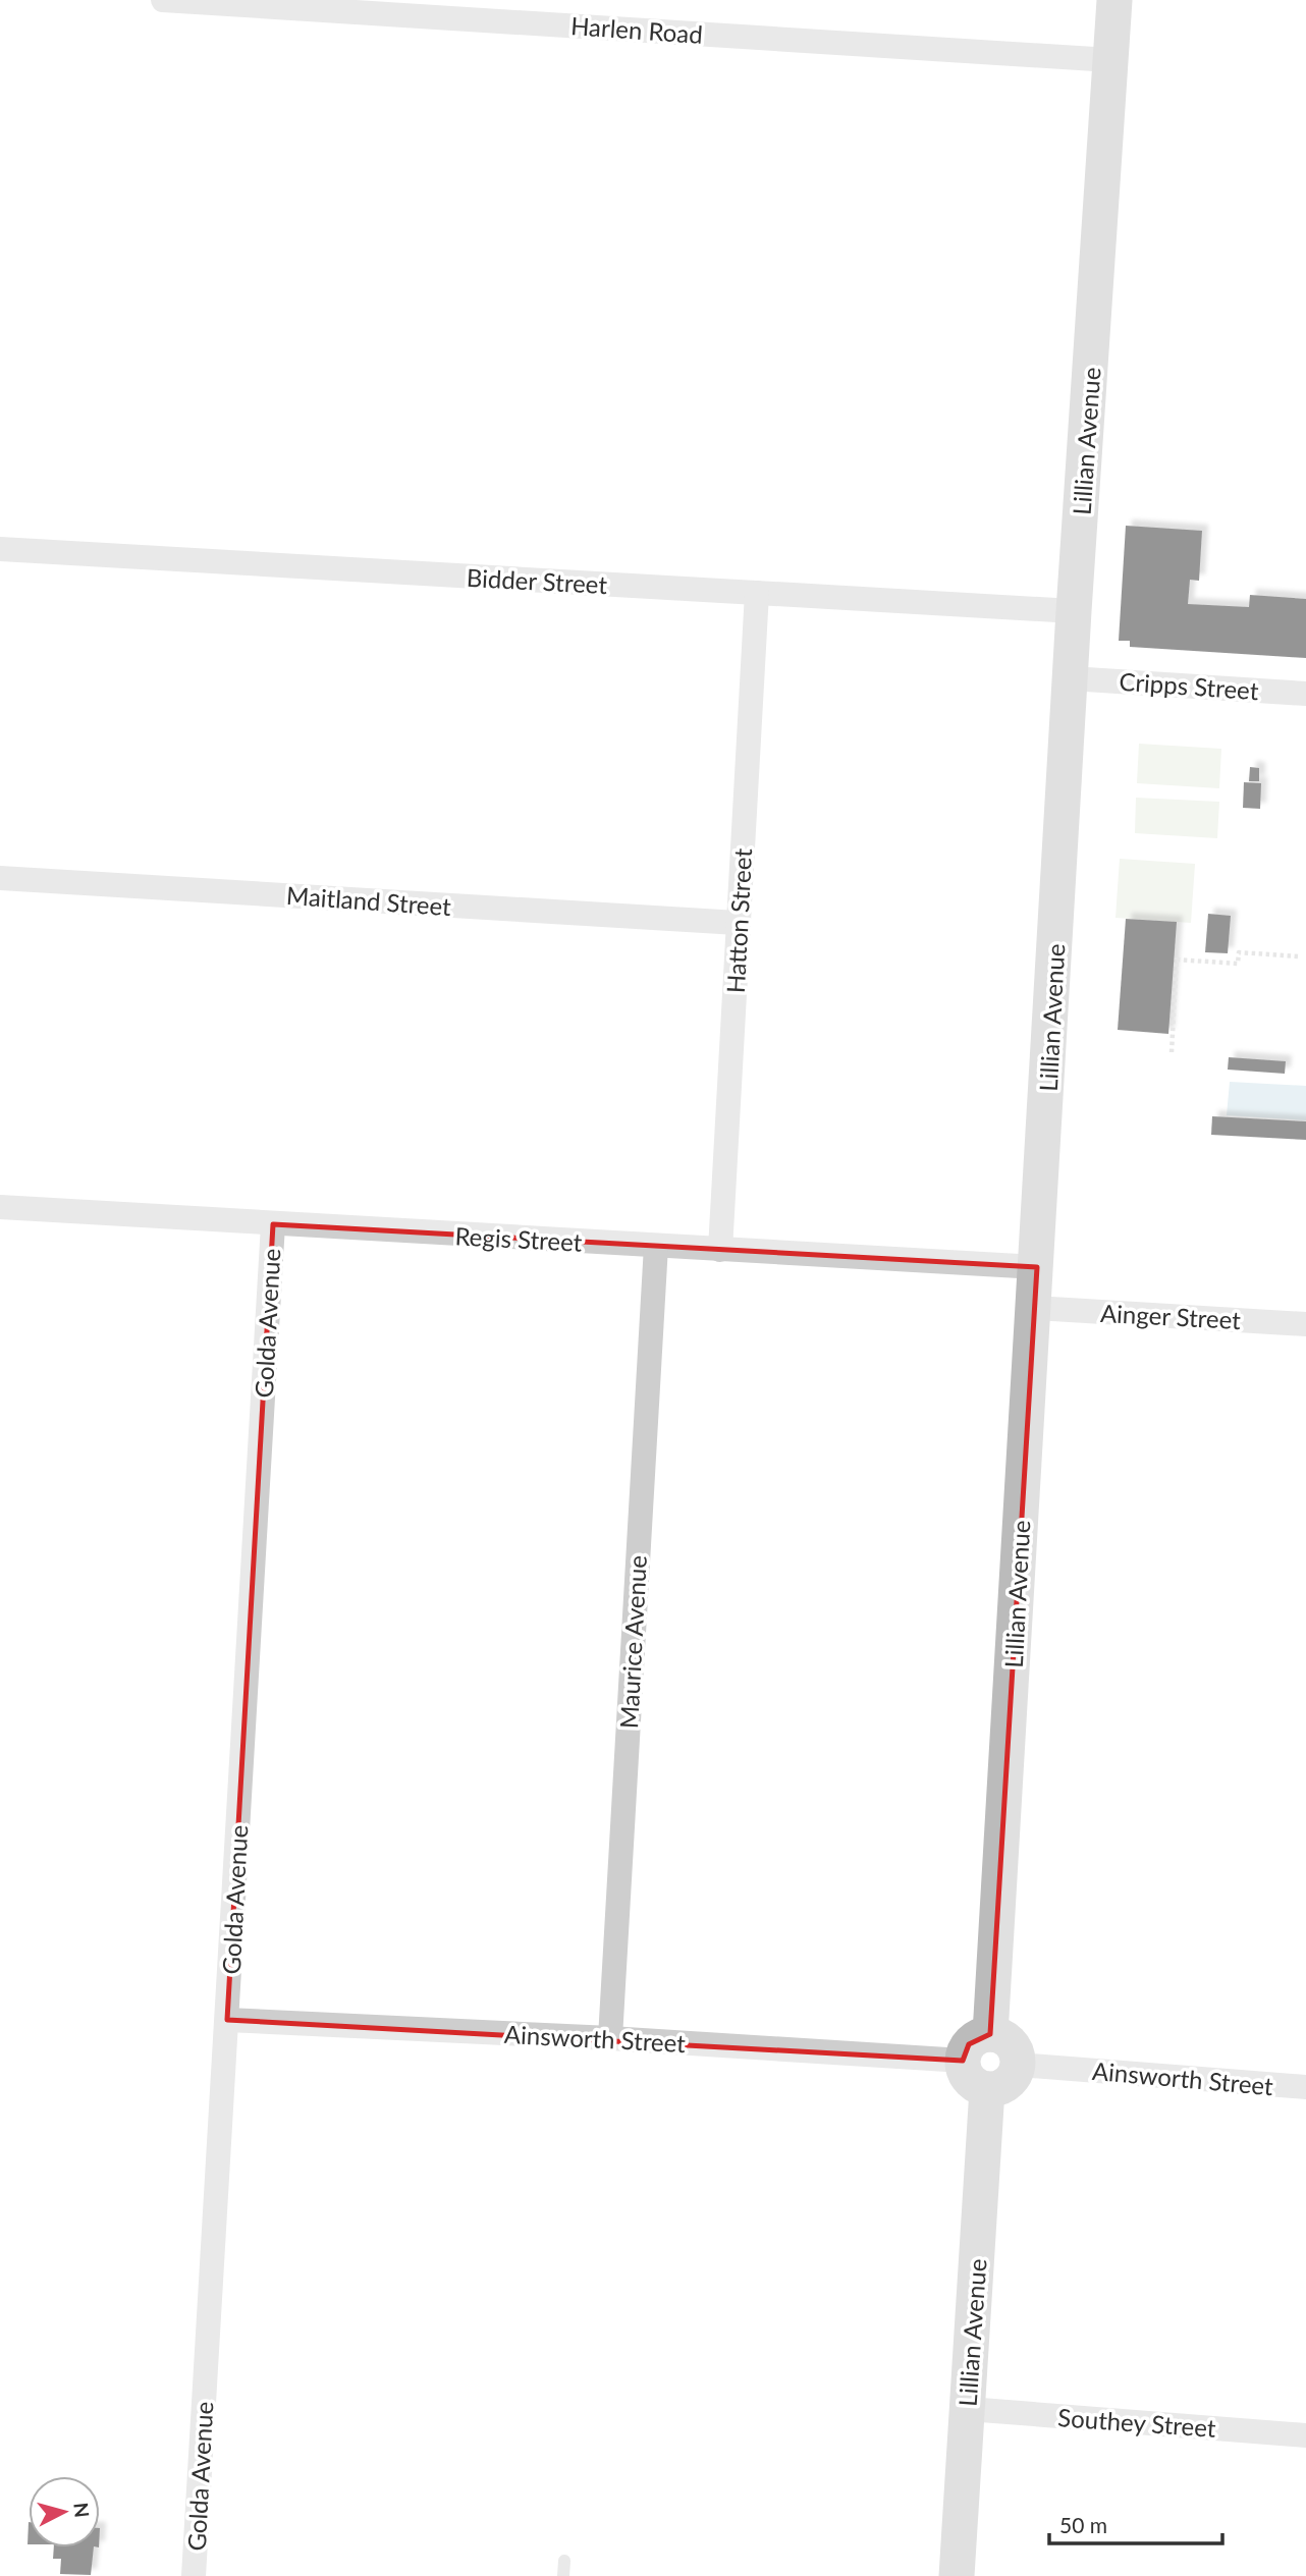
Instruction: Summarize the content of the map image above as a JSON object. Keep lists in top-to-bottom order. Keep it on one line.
{"streets":{"street":["Harlen Road","Lillian Avenue","Bidder Street","Cripps Street","Maitland Street","Hatton Street","Regis Street","Ainger Street","Golda Avenue","Maurice Avenue","Ainsworth Street","Southey Street"]},"crossings":[["Harlen Road","Lillian Avenue"],["Lillian Avenue","Bidder Street"],["Lillian Avenue","Cripps Street"],["Lillian Avenue","Regis Street"],["Lillian Avenue","Ainger Street"],["Lillian Avenue","Ainsworth Street"],["Lillian Avenue","Southey Street"],["Bidder Street","Hatton Street"],["Maitland Street","Hatton Street"],["Hatton Street","Regis Street"],["Regis Street","Golda Avenue"],["Regis Street","Maurice Avenue"],["Golda Avenue","Ainsworth Street"],["Maurice Avenue","Ainsworth Street"]],"scale_bar":"50 m","north":"right"}
